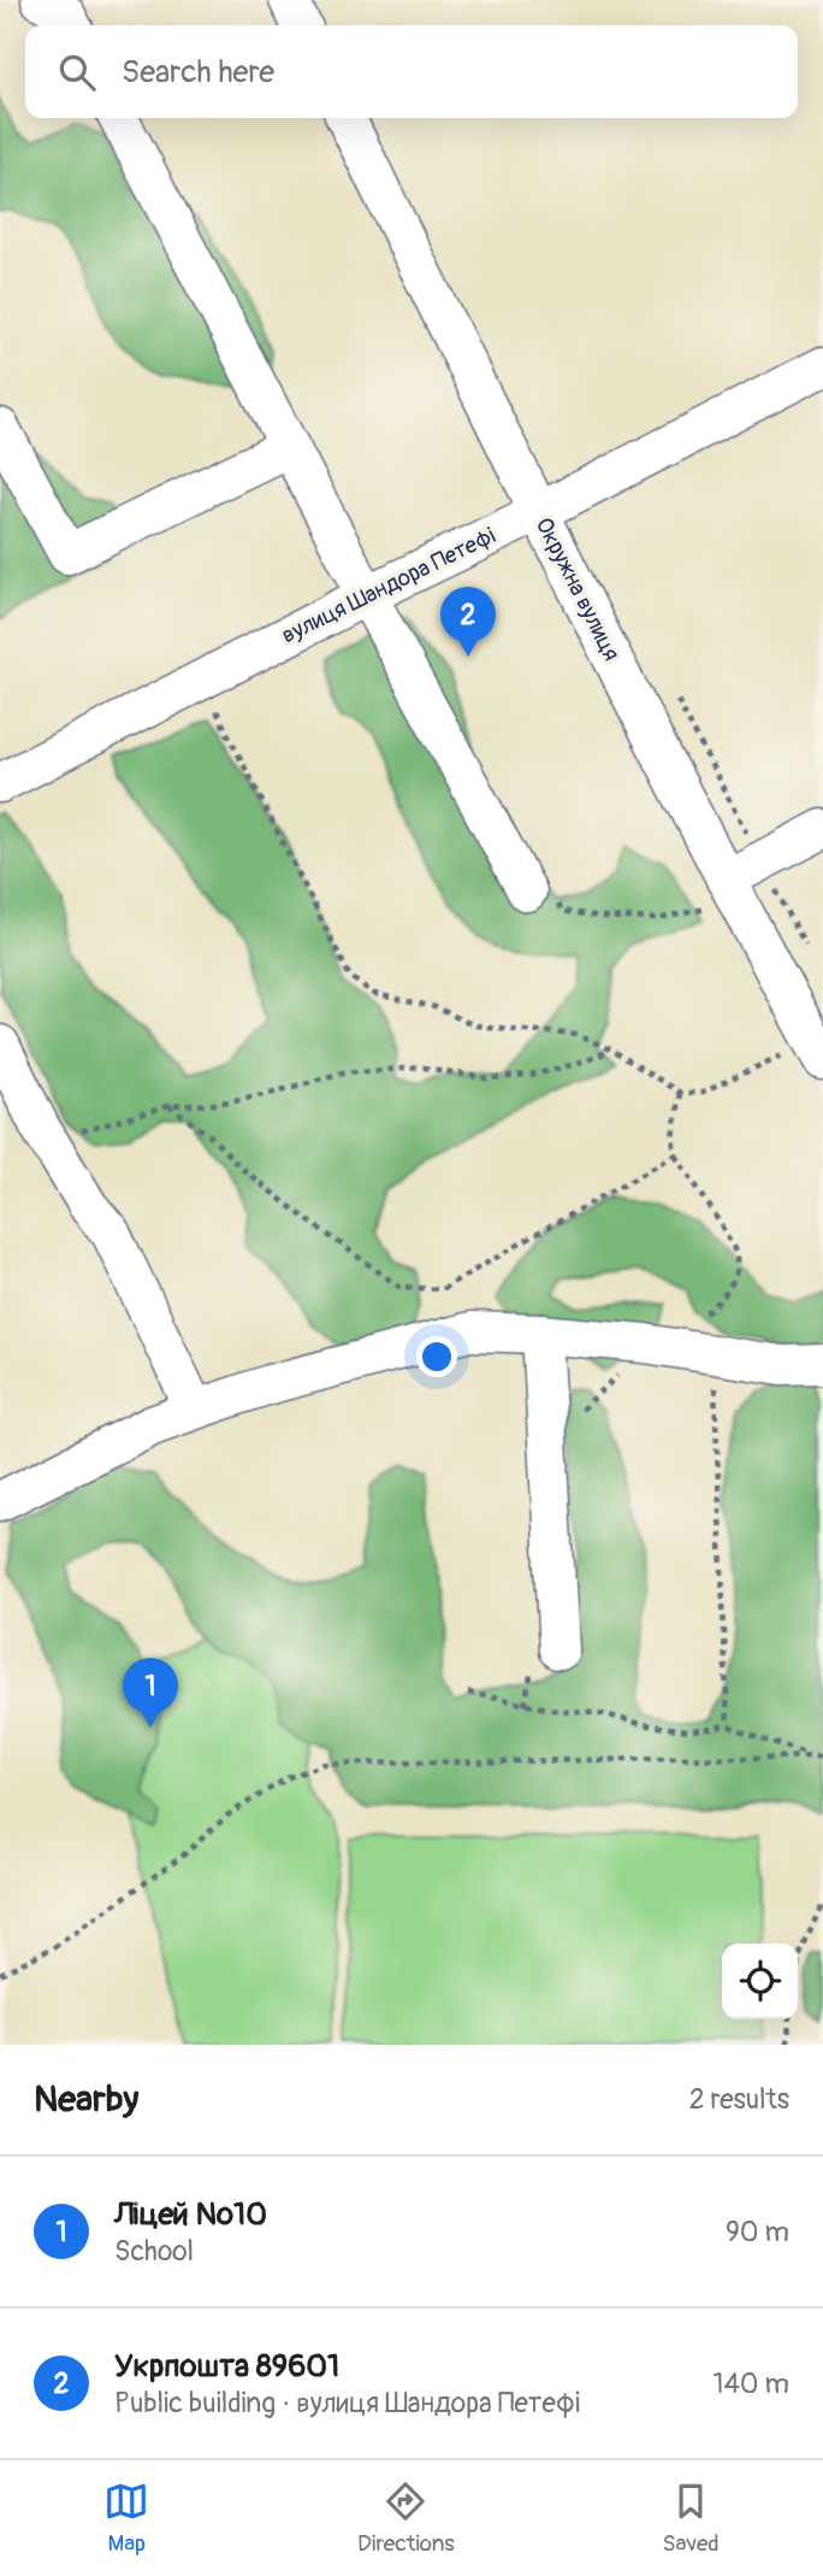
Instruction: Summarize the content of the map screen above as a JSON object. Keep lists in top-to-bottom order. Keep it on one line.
{"streets":{"street":["вулиця Шандора Петефі","Окружна вулиця"]},"crossings":[["вулиця Шандора Петефі","Окружна вулиця"]],"page":{"search":"Search here","pins":["2","1"],"heading":["Nearby","2 results"],"list":[{"mark":"1","name":"Ліцей №10","note":"School","value":"90 m"},{"mark":"2","name":"Укрпошта 89601","note":"Public building · вулиця Шандора Петефі","value":"140 m"}],"nav":["Map","Directions","Saved"]}}
